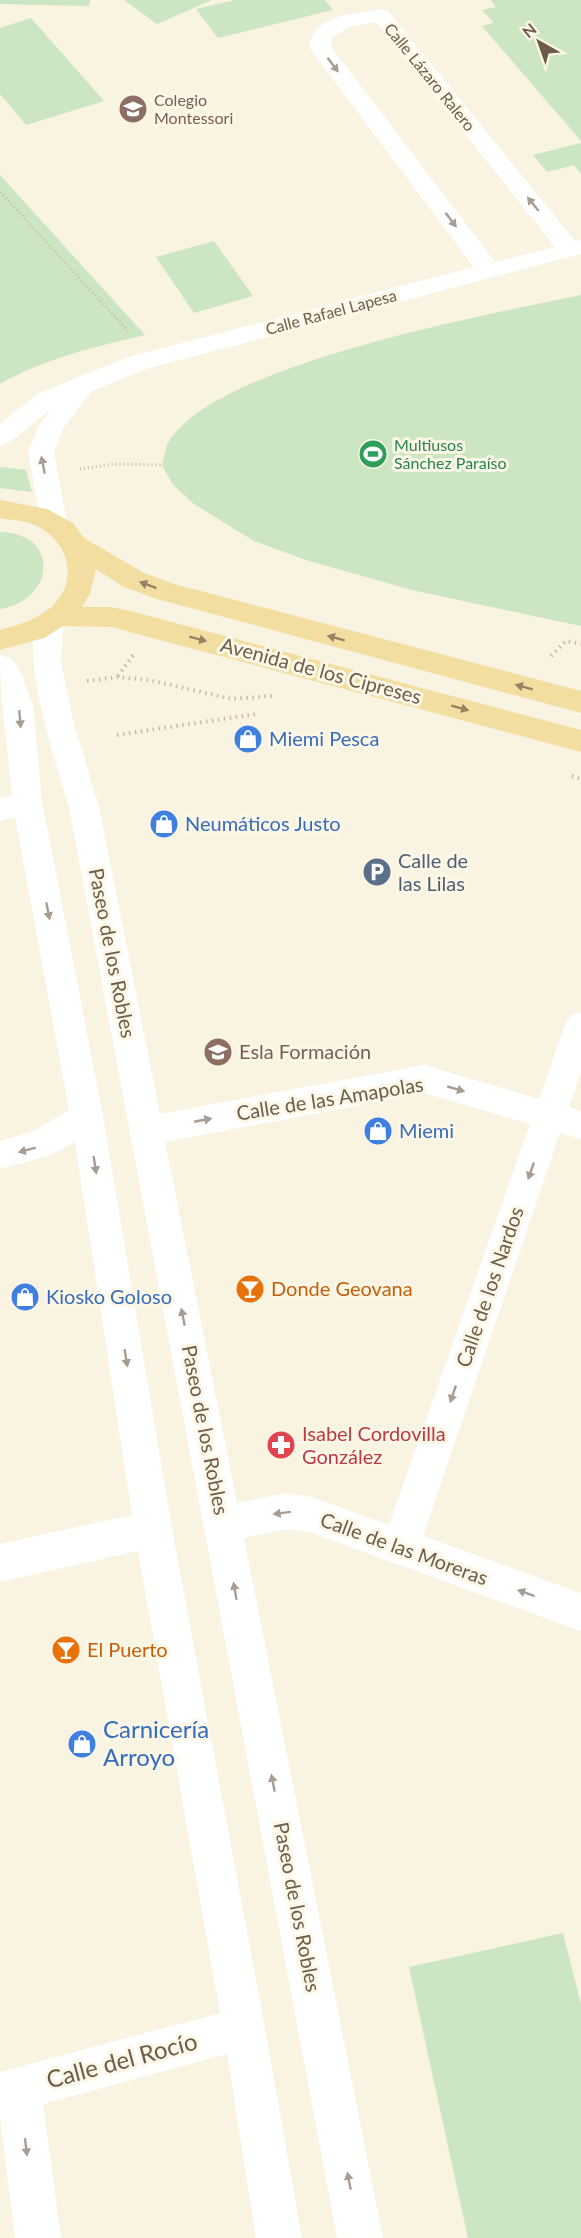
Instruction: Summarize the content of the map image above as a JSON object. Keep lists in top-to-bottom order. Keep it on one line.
{"streets":{"main road":["Avenida de los Cipreses"],"street":["Calle Lázaro Ralero","Calle Rafael Lapesa","Paseo de los Robles","Calle de las Amapolas","Calle de los Nardos","Calle de las Moreras","Calle del Rocío"]},"crossings":[["Calle Lázaro Ralero","Calle Rafael Lapesa"],["Avenida de los Cipreses","Paseo de los Robles"],["Paseo de los Robles","Calle de las Amapolas"],["Paseo de los Robles","Calle de las Moreras"],["Calle de las Amapolas","Calle de los Nardos"],["Calle de los Nardos","Calle de las Moreras"]],"one_way":["Calle de las Amapolas","Calle de los Nardos","Calle de las Moreras"],"places":{"school or university":["Colegio Montessori","Esla Formación"],"sports":["Multiusos Sánchez Paraíso"],"shop":["Miemi Pesca","Neumáticos Justo","Miemi","Kiosko Goloso","Carnicería Arroyo"],"parking":["Calle de las Lilas"],"bar":["Donde Geovana","El Puerto"],"pharmacy":["Isabel Cordovilla González"]},"north":"top left"}
